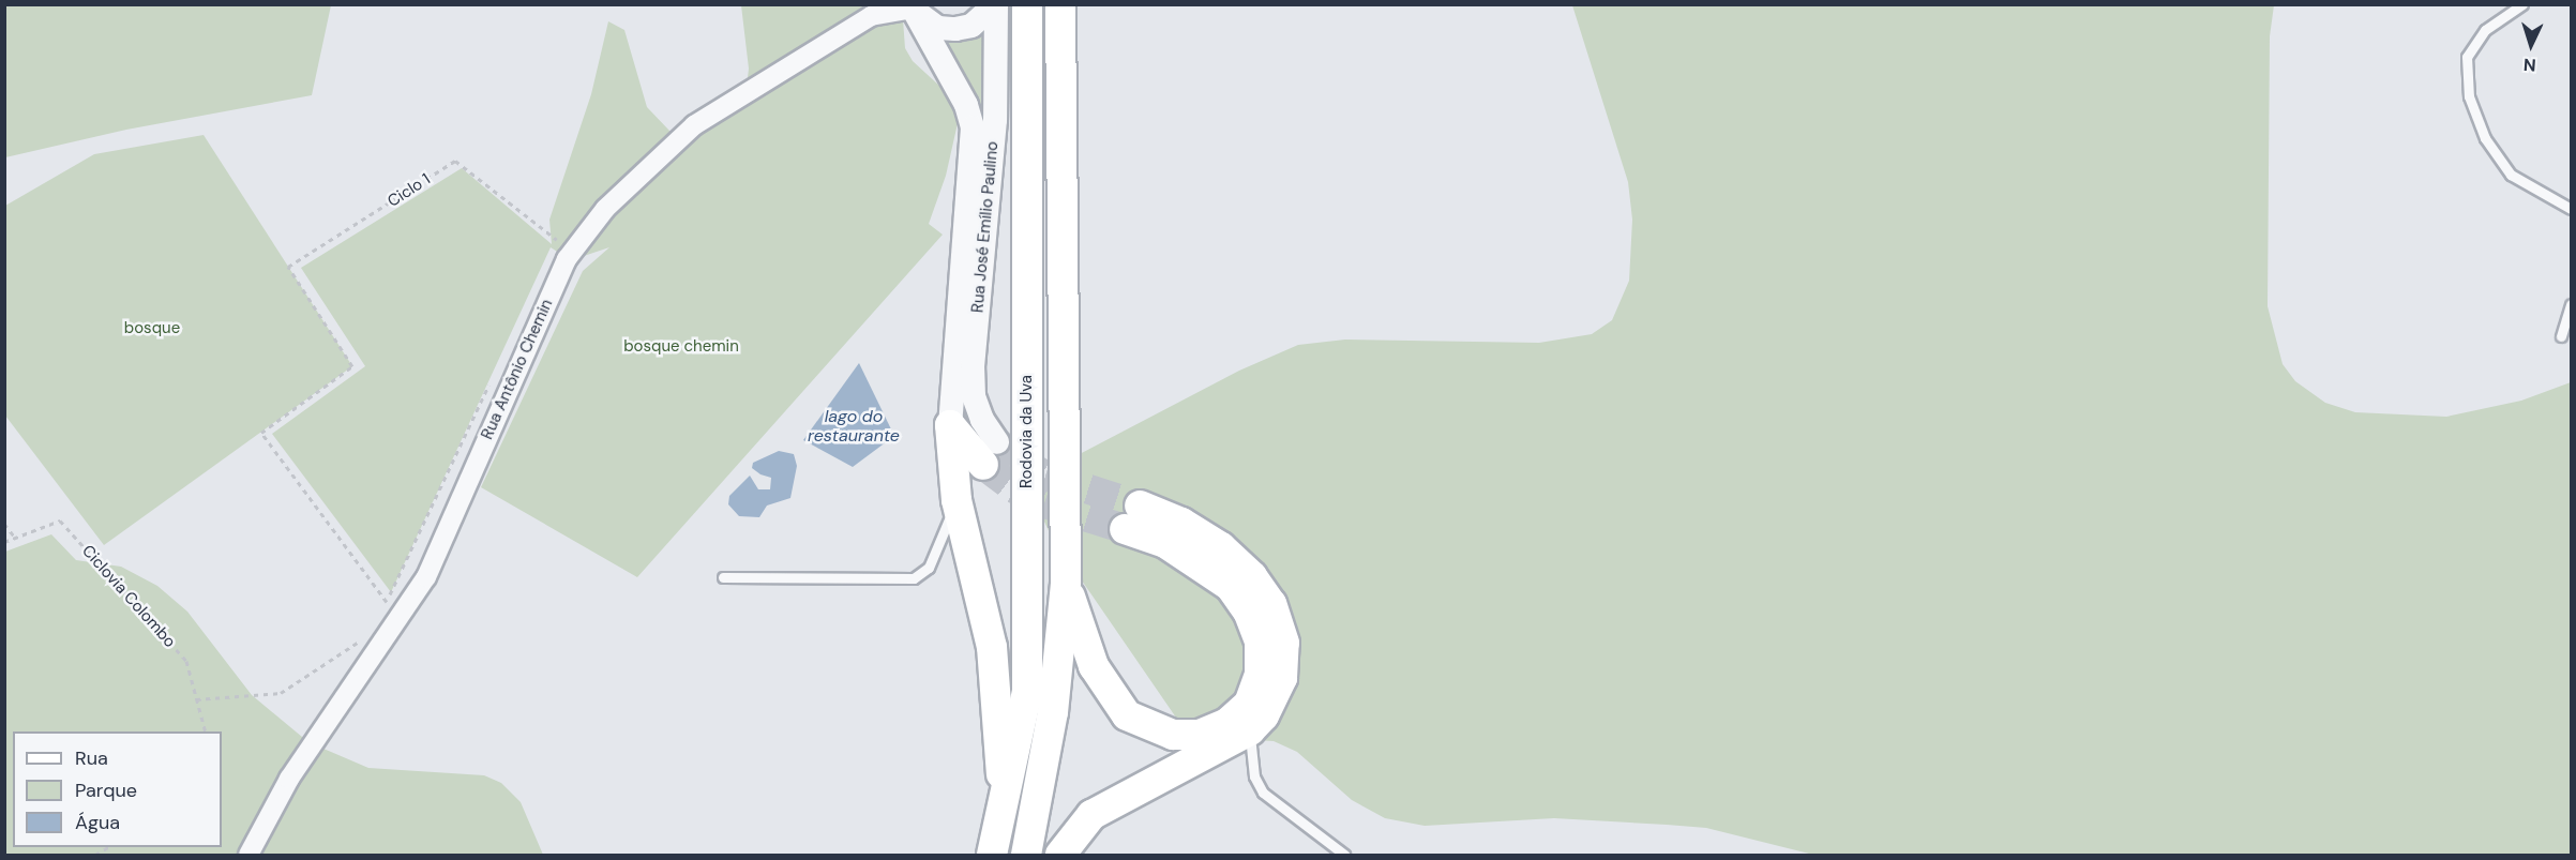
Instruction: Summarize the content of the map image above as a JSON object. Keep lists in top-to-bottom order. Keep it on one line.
{"streets":{"main road":["Rodovia da Uva"],"street":["Rua José Emílio Paulino","Rua Antônio Chemin"],"path":["Ciclo 1","Ciclovia Colombo"]},"crossings":[["Rua José Emílio Paulino","Rua Antônio Chemin"]],"water":["lago do restaurante"],"parks":["bosque","bosque chemin"],"legend":["Rua","Parque","Água"],"north":"bottom"}
